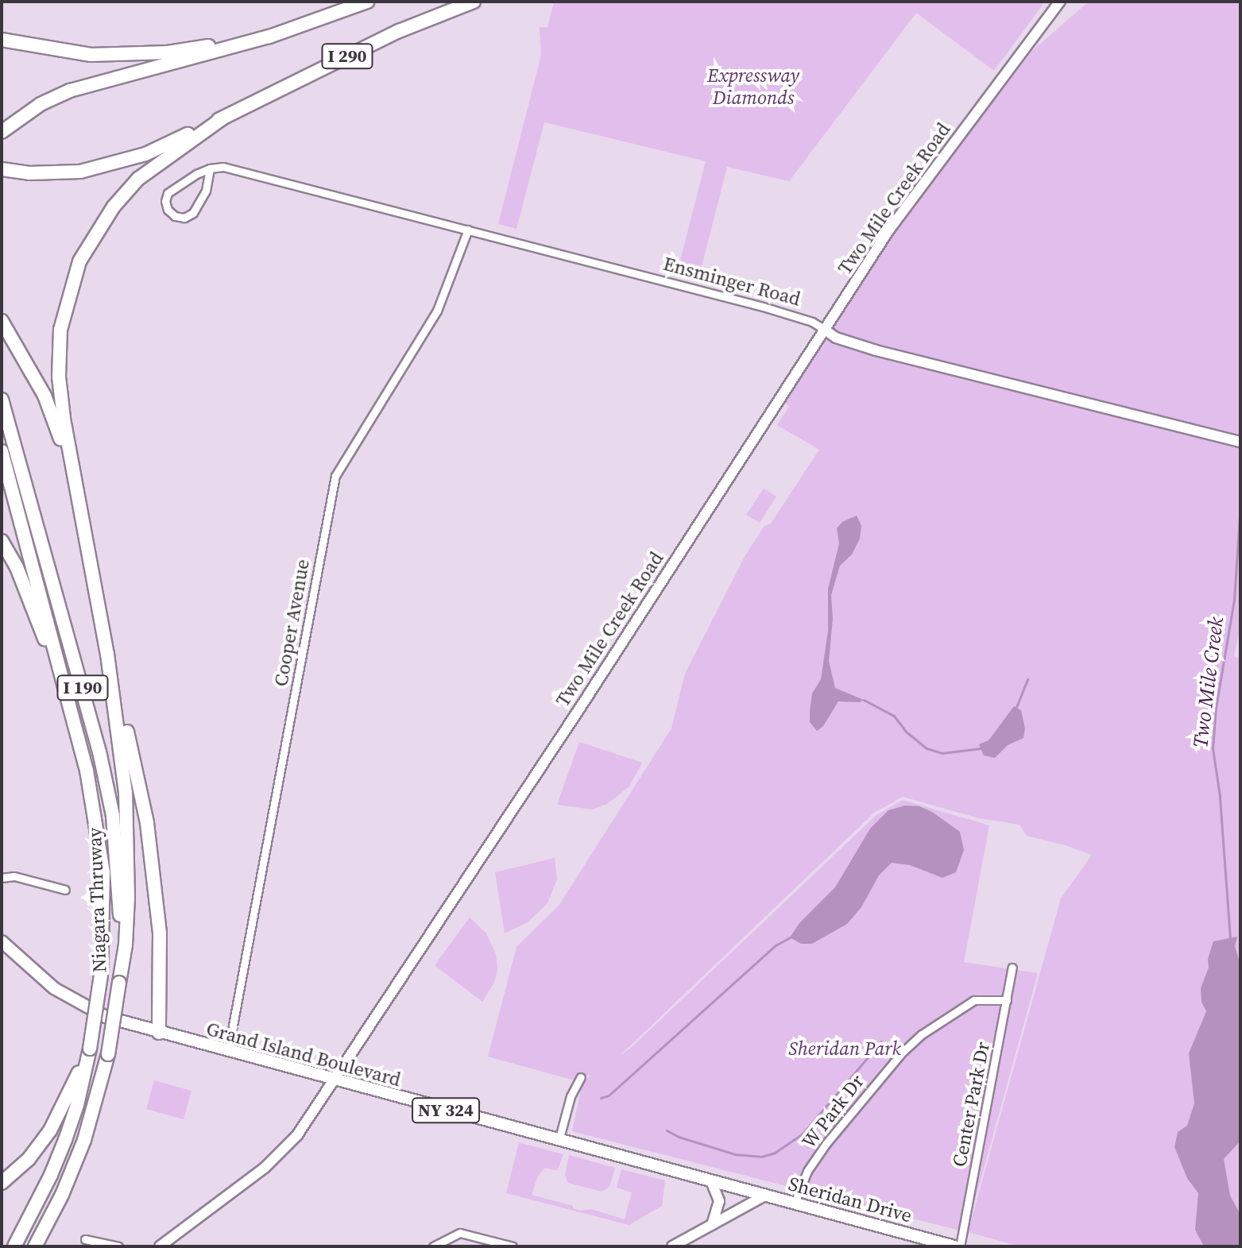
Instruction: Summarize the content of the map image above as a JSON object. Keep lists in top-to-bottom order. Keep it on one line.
{"streets":{"highway":["I 290","I 190","Niagara Thruway"],"main road":["Grand Island Boulevard","NY 324","Sheridan Drive"],"street":["Two Mile Creek Road","Ensminger Road","Cooper Avenue","Center Park Dr","W Park Dr"]},"crossings":[["Two Mile Creek Road","Ensminger Road"],["Two Mile Creek Road","Grand Island Boulevard"],["Ensminger Road","Cooper Avenue"],["Cooper Avenue","Grand Island Boulevard"],["Grand Island Boulevard","Sheridan Drive"],["Center Park Dr","W Park Dr"],["W Park Dr","Sheridan Drive"]],"water":["Two Mile Creek"],"parks":["Expressway Diamonds","Sheridan Park"]}
